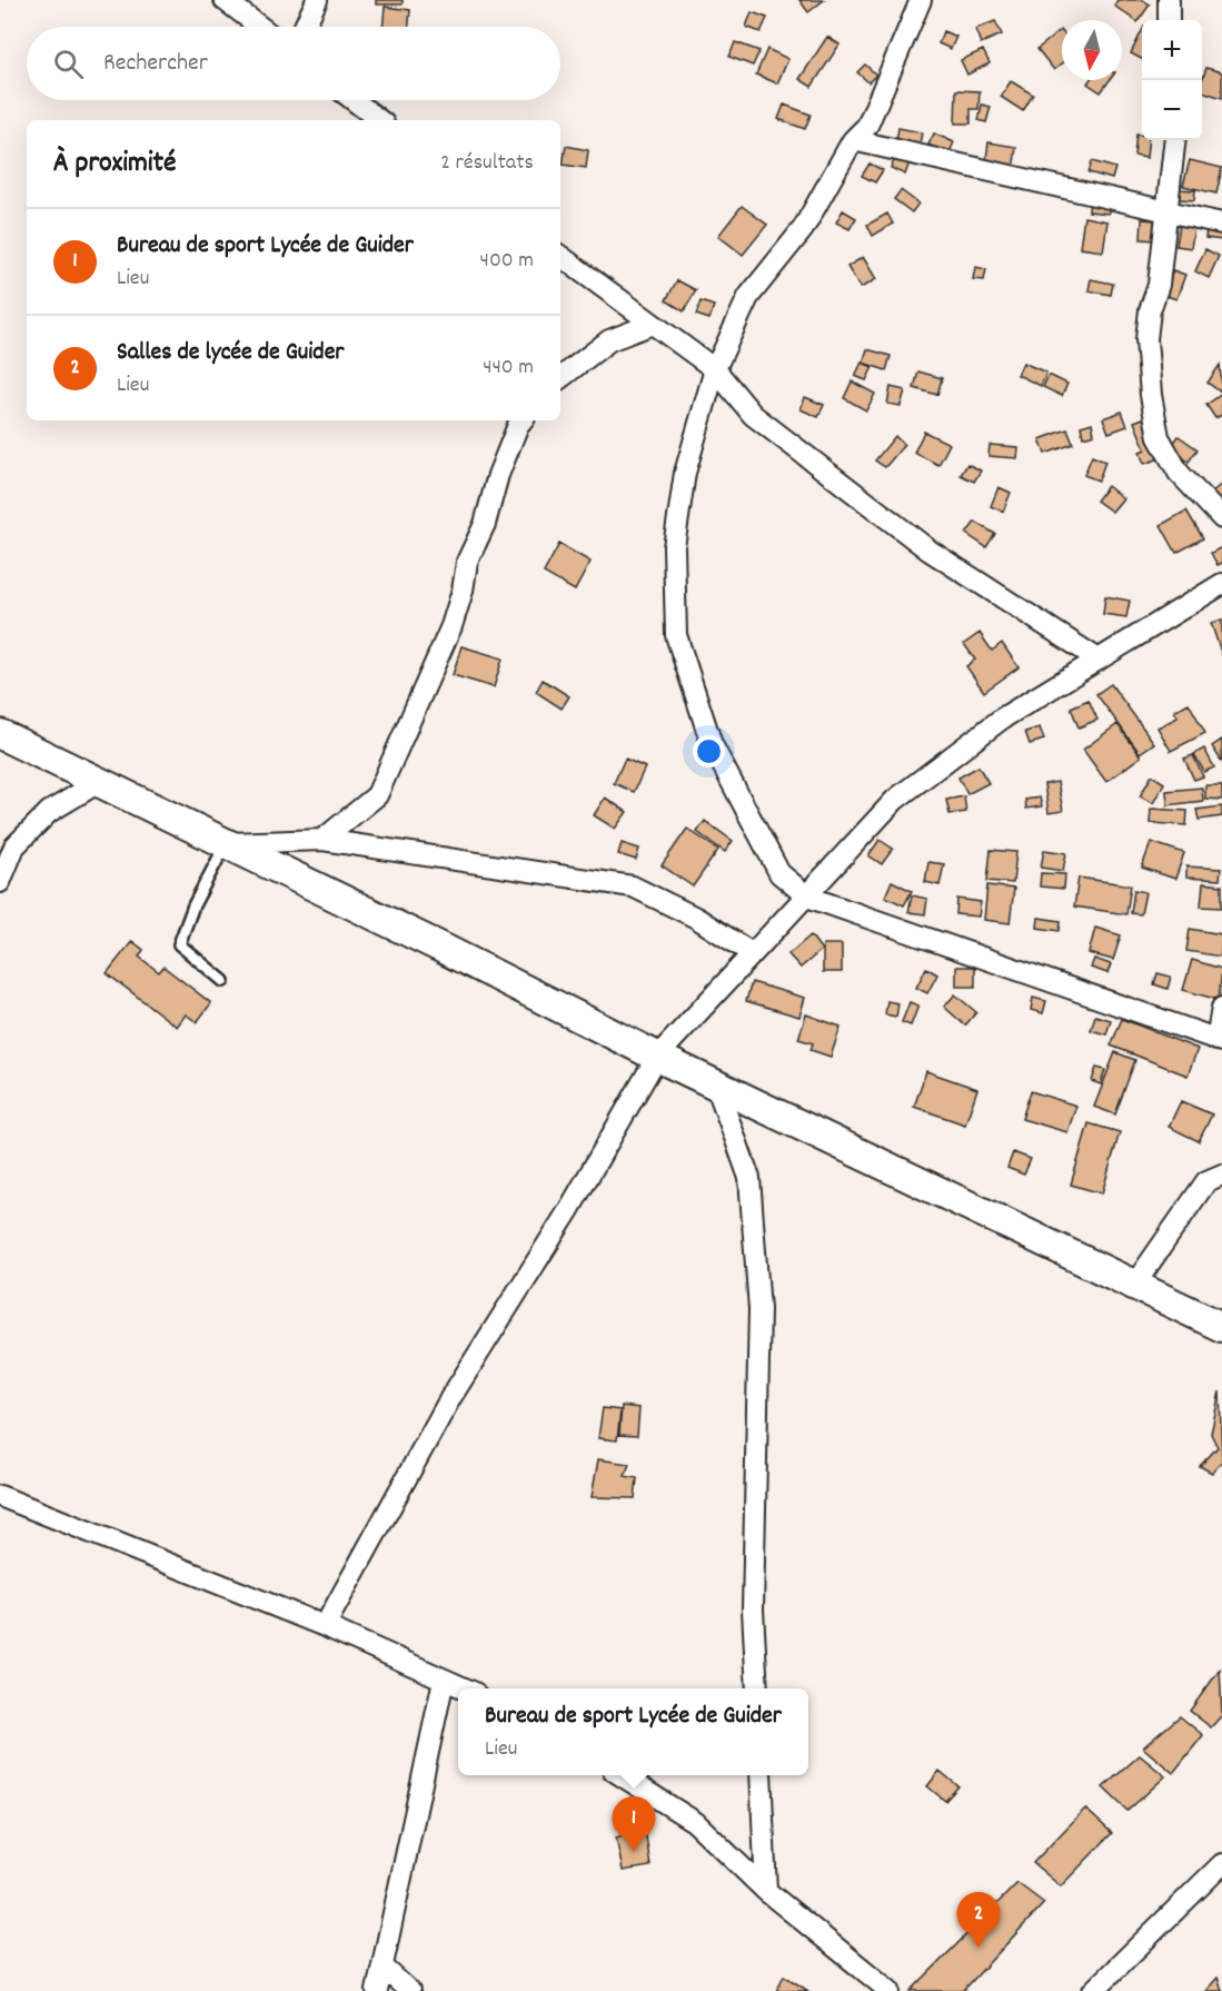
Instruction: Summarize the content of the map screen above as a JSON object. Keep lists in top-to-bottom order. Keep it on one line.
{"north":"bottom","page":{"map_buttons":["+","−"],"search":"Rechercher","heading":["À proximité","2 résultats"],"list":[{"mark":"1","name":"Bureau de sport Lycée de Guider","note":"Lieu","value":"400 m"},{"mark":"2","name":"Salles de lycée de Guider","note":"Lieu","value":"440 m"}],"popup":["Bureau de sport Lycée de Guider","Lieu"],"pins":["1","2"]}}
